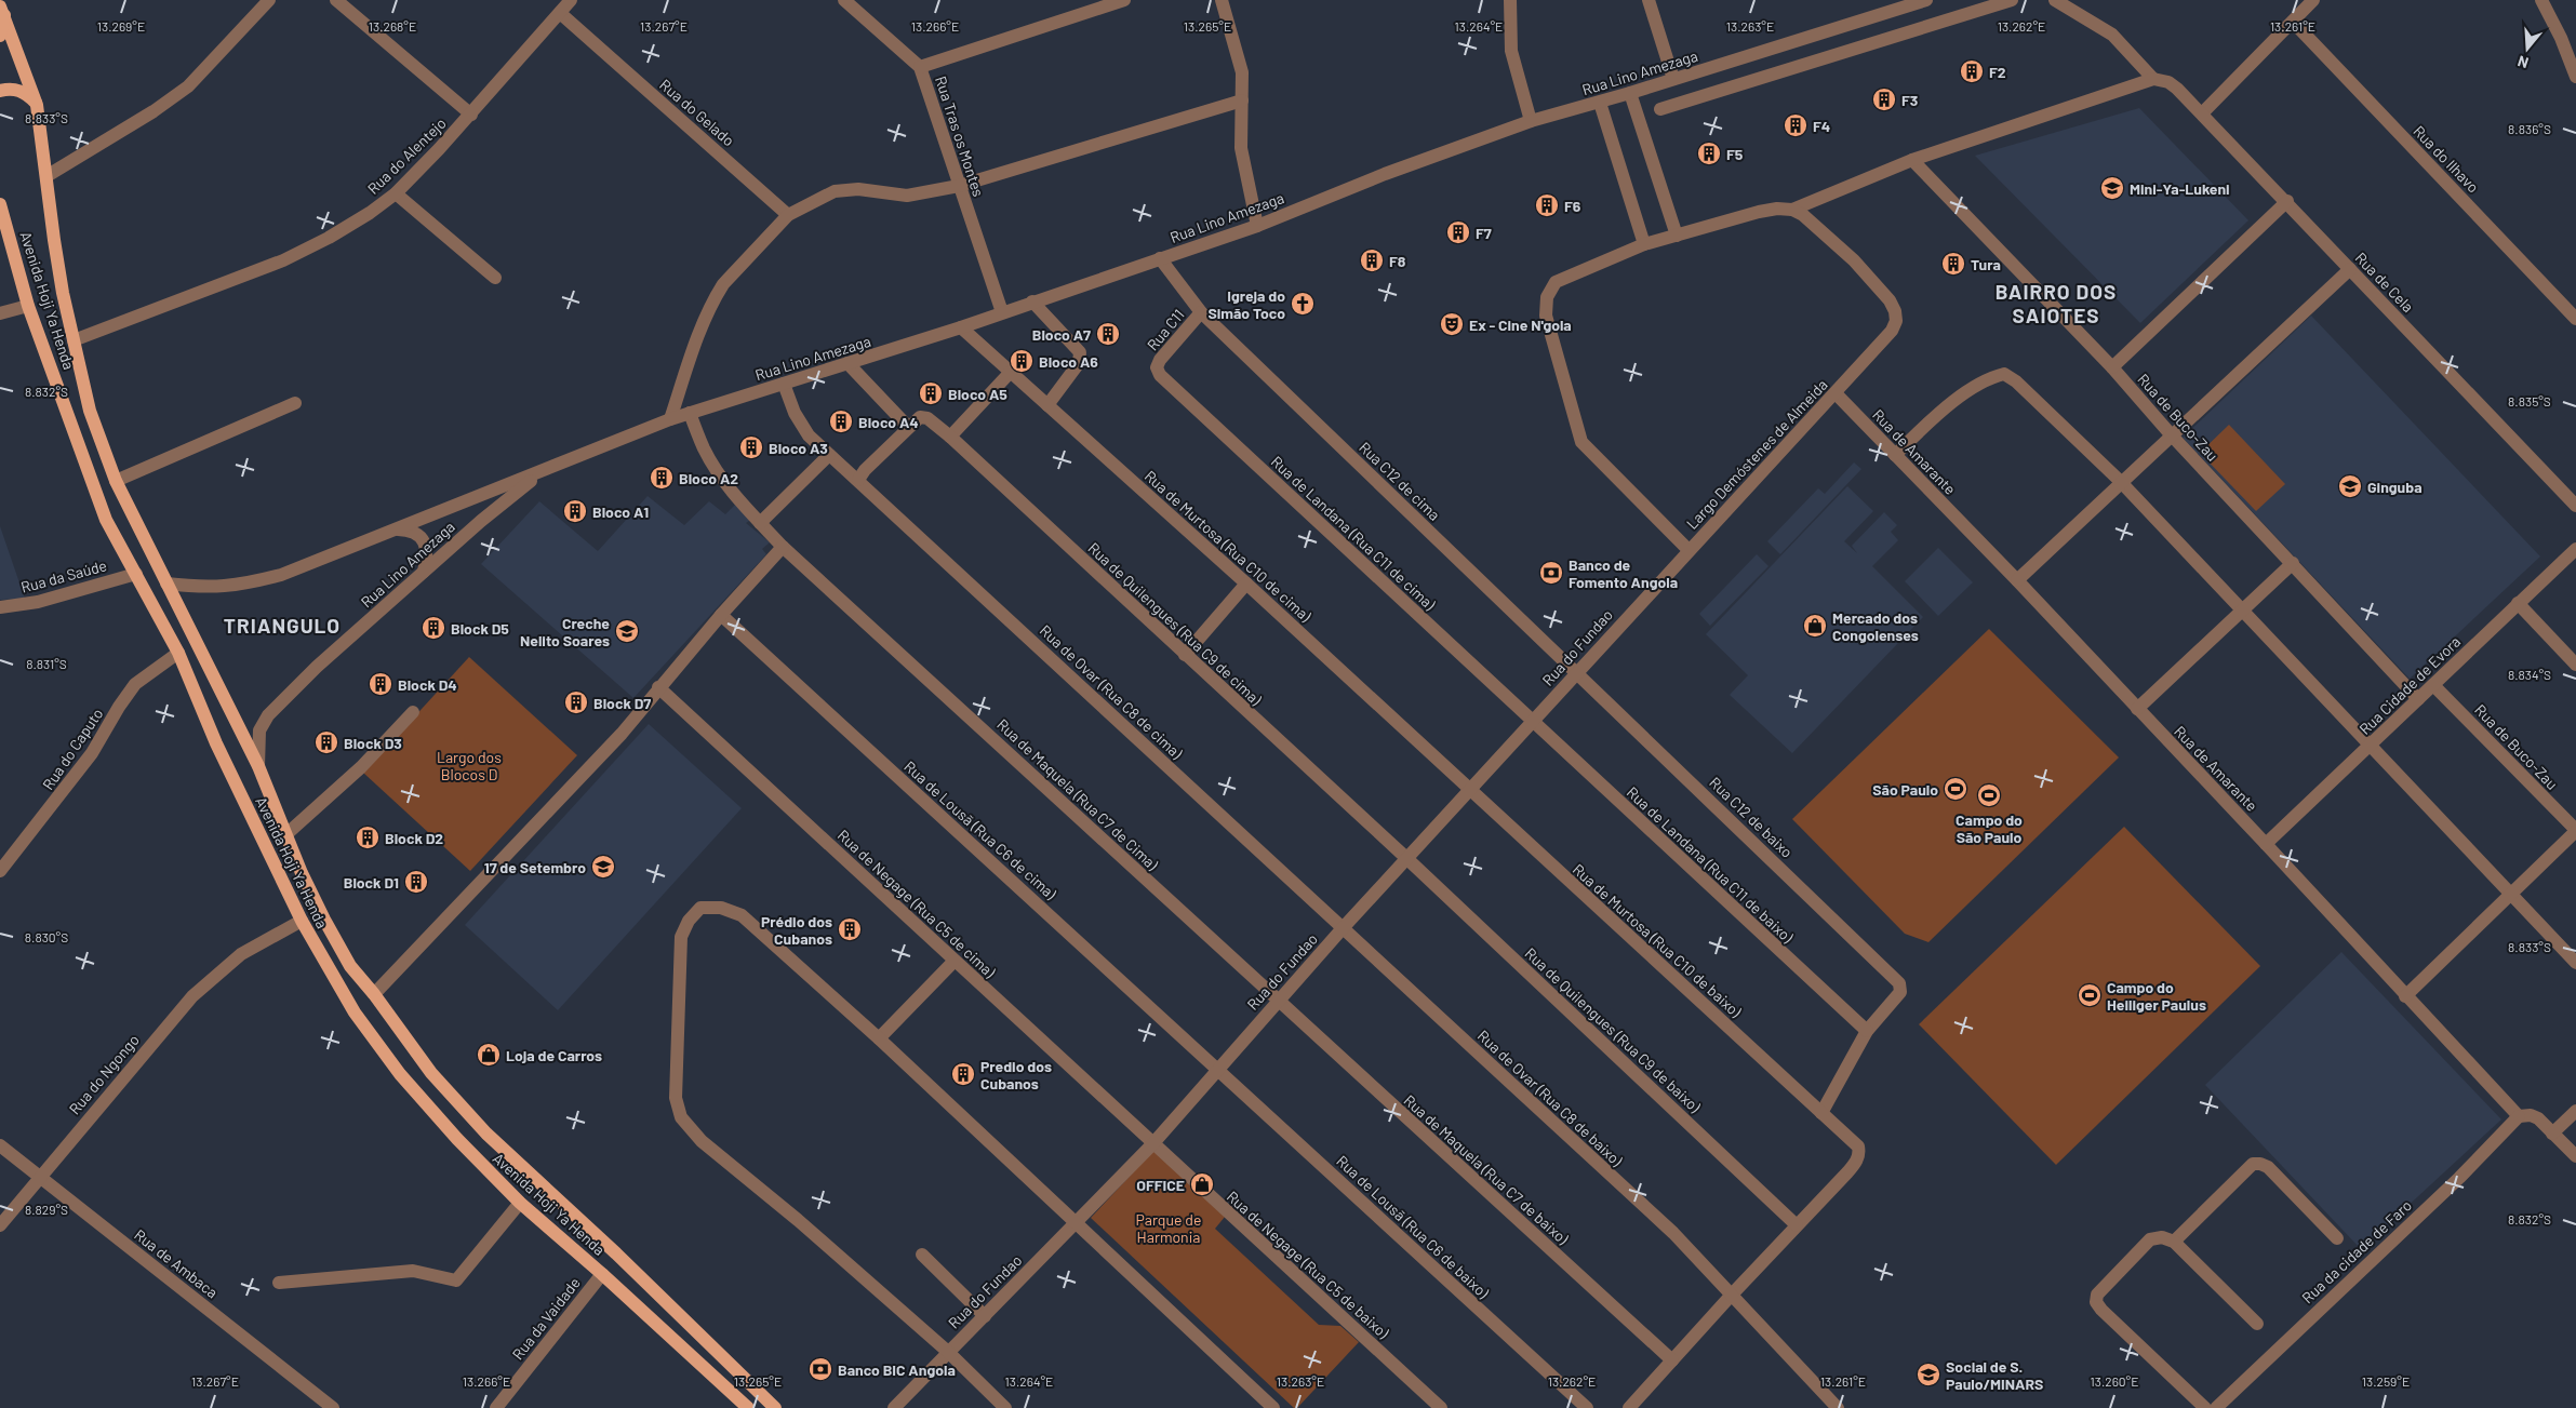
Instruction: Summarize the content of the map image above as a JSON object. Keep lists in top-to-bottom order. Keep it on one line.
{"streets":{"main road":["Avenida Hoji Ya Henda"],"street":["Rua Lino Amezaga","Rua do Gelado","Rua Tras os Montes","Rua do Alentejo","Rua do Ilhavo","Rua de Cela","Rua C11","Rua de Buco-Zau","Rua de Amarante","Largo Demóstenes de Almeida","Rua C12 de cima","Rua de Landana (Rua C11 de cima)","Rua de Murtosa (Rua C10 de cima)","Rua da Saúde","Rua de Quilengues (Rua C9 de cima)","Rua do Fundao","Rua Cidade de Evora","Rua de Ovar (Rua C8 de cima)","Rua do Caputo","Rua de Maquela (Rua C7 de Cima)","Rua C12 de baixo","Rua de Lousã (Rua C6 de cima)","Rua de Landana (Rua C11 de baixo)","Rua de Negage (Rua C5 de cima)","Rua de Murtosa (Rua C10 de baixo)","Rua de Quilengues (Rua C9 de baixo)","Rua do Ngongo","Rua de Ovar (Rua C8 de baixo)","Rua de Maquela (Rua C7 de baixo)","Rua de Lousã (Rua C6 de baixo)","Rua da cidade de Faro","Rua de Ambaca","Rua de Negage (Rua C5 de baixo)","Rua da Vaidade"]},"crossings":[["Rua Lino Amezaga","Rua Tras os Montes"],["Rua Lino Amezaga","Avenida Hoji Ya Henda"],["Rua Lino Amezaga","Rua C12 de cima"],["Rua Lino Amezaga","Rua de Murtosa (Rua C10 de cima)"],["Rua Lino Amezaga","Rua de Ovar (Rua C8 de cima)"],["Rua Lino Amezaga","Rua de Maquela (Rua C7 de Cima)"],["Rua do Gelado","Rua do Alentejo"],["Rua do Alentejo","Avenida Hoji Ya Henda"],["Avenida Hoji Ya Henda","Rua da Saúde"],["Avenida Hoji Ya Henda","Rua do Caputo"],["Avenida Hoji Ya Henda","Rua do Ngongo"],["Avenida Hoji Ya Henda","Rua da Vaidade"],["Rua C11","Rua C12 de cima"],["Rua C11","Rua de Landana (Rua C11 de cima)"],["Rua de Buco-Zau","Rua Cidade de Evora"],["Rua de Amarante","Largo Demóstenes de Almeida"],["Rua de Amarante","Rua Cidade de Evora"],["Rua de Amarante","Rua da cidade de Faro"],["Largo Demóstenes de Almeida","Rua do Fundao"],["Rua C12 de cima","Rua do Fundao"],["Rua C12 de cima","Rua C12 de baixo"],["Rua de Landana (Rua C11 de cima)","Rua do Fundao"],["Rua de Landana (Rua C11 de cima)","Rua de Landana (Rua C11 de baixo)"],["Rua de Murtosa (Rua C10 de cima)","Rua do Fundao"],["Rua de Murtosa (Rua C10 de cima)","Rua de Murtosa (Rua C10 de baixo)"],["Rua de Quilengues (Rua C9 de cima)","Rua do Fundao"],["Rua de Quilengues (Rua C9 de cima)","Rua de Quilengues (Rua C9 de baixo)"],["Rua do Fundao","Rua de Ovar (Rua C8 de cima)"],["Rua do Fundao","Rua de Maquela (Rua C7 de Cima)"],["Rua do Fundao","Rua C12 de baixo"],["Rua do Fundao","Rua de Lousã (Rua C6 de cima)"],["Rua do Fundao","Rua de Landana (Rua C11 de baixo)"],["Rua do Fundao","Rua de Negage (Rua C5 de cima)"],["Rua do Fundao","Rua de Murtosa (Rua C10 de baixo)"],["Rua do Fundao","Rua de Quilengues (Rua C9 de baixo)"],["Rua do Fundao","Rua de Ovar (Rua C8 de baixo)"],["Rua do Fundao","Rua de Maquela (Rua C7 de baixo)"],["Rua do Fundao","Rua de Lousã (Rua C6 de baixo)"],["Rua do Fundao","Rua de Negage (Rua C5 de baixo)"],["Rua de Ovar (Rua C8 de cima)","Rua de Ovar (Rua C8 de baixo)"],["Rua de Maquela (Rua C7 de Cima)","Rua de Maquela (Rua C7 de baixo)"],["Rua C12 de baixo","Rua de Landana (Rua C11 de baixo)"],["Rua de Lousã (Rua C6 de cima)","Rua de Lousã (Rua C6 de baixo)"],["Rua de Negage (Rua C5 de cima)","Rua de Negage (Rua C5 de baixo)"],["Rua de Murtosa (Rua C10 de baixo)","Rua de Quilengues (Rua C9 de baixo)"],["Rua do Ngongo","Rua de Ambaca"]],"districts":["BAIRRO DOS SAIOTES","TRIANGULO"],"parks":["Largo dos Blocos D","Parque de Harmonia"],"places":{"building":["F2","F3","F4","F5","F6","F7","F8","Tura","Bloco A7","Bloco A6","Bloco A5","Bloco A4","Bloco A3","Bloco A2","Bloco A1","Block D5","Block D4","Block D7","Block D3","Block D2","Block D1","Prédio dos Cubanos","Predio dos Cubanos"],"school or university":["Mini-Ya-Lukeni","Ginguba","Creche Nelito Soares","17 de Setembro","Social de S. Paulo/MINARS"],"church":["Igreja do Simão Toco"],"theatre":["Ex - Cine N'gola"],"bank":["Banco de Fomento Angola","Banco BIC Angola"],"shop":["Mercado dos Congolenses","Loja de Carros","OFFICE"],"sports":["São Paulo","Campo do São Paulo","Campo do Heiliger Paulus"]},"north":"bottom","coordinates":["13.269°E","13.268°E","13.267°E","13.266°E","13.265°E","13.264°E","13.263°E","13.262°E","13.261°E","8.833°S","8.836°S","8.832°S","8.835°S","8.831°S","8.834°S","8.830°S","8.829°S","13.260°E","13.259°E"]}
